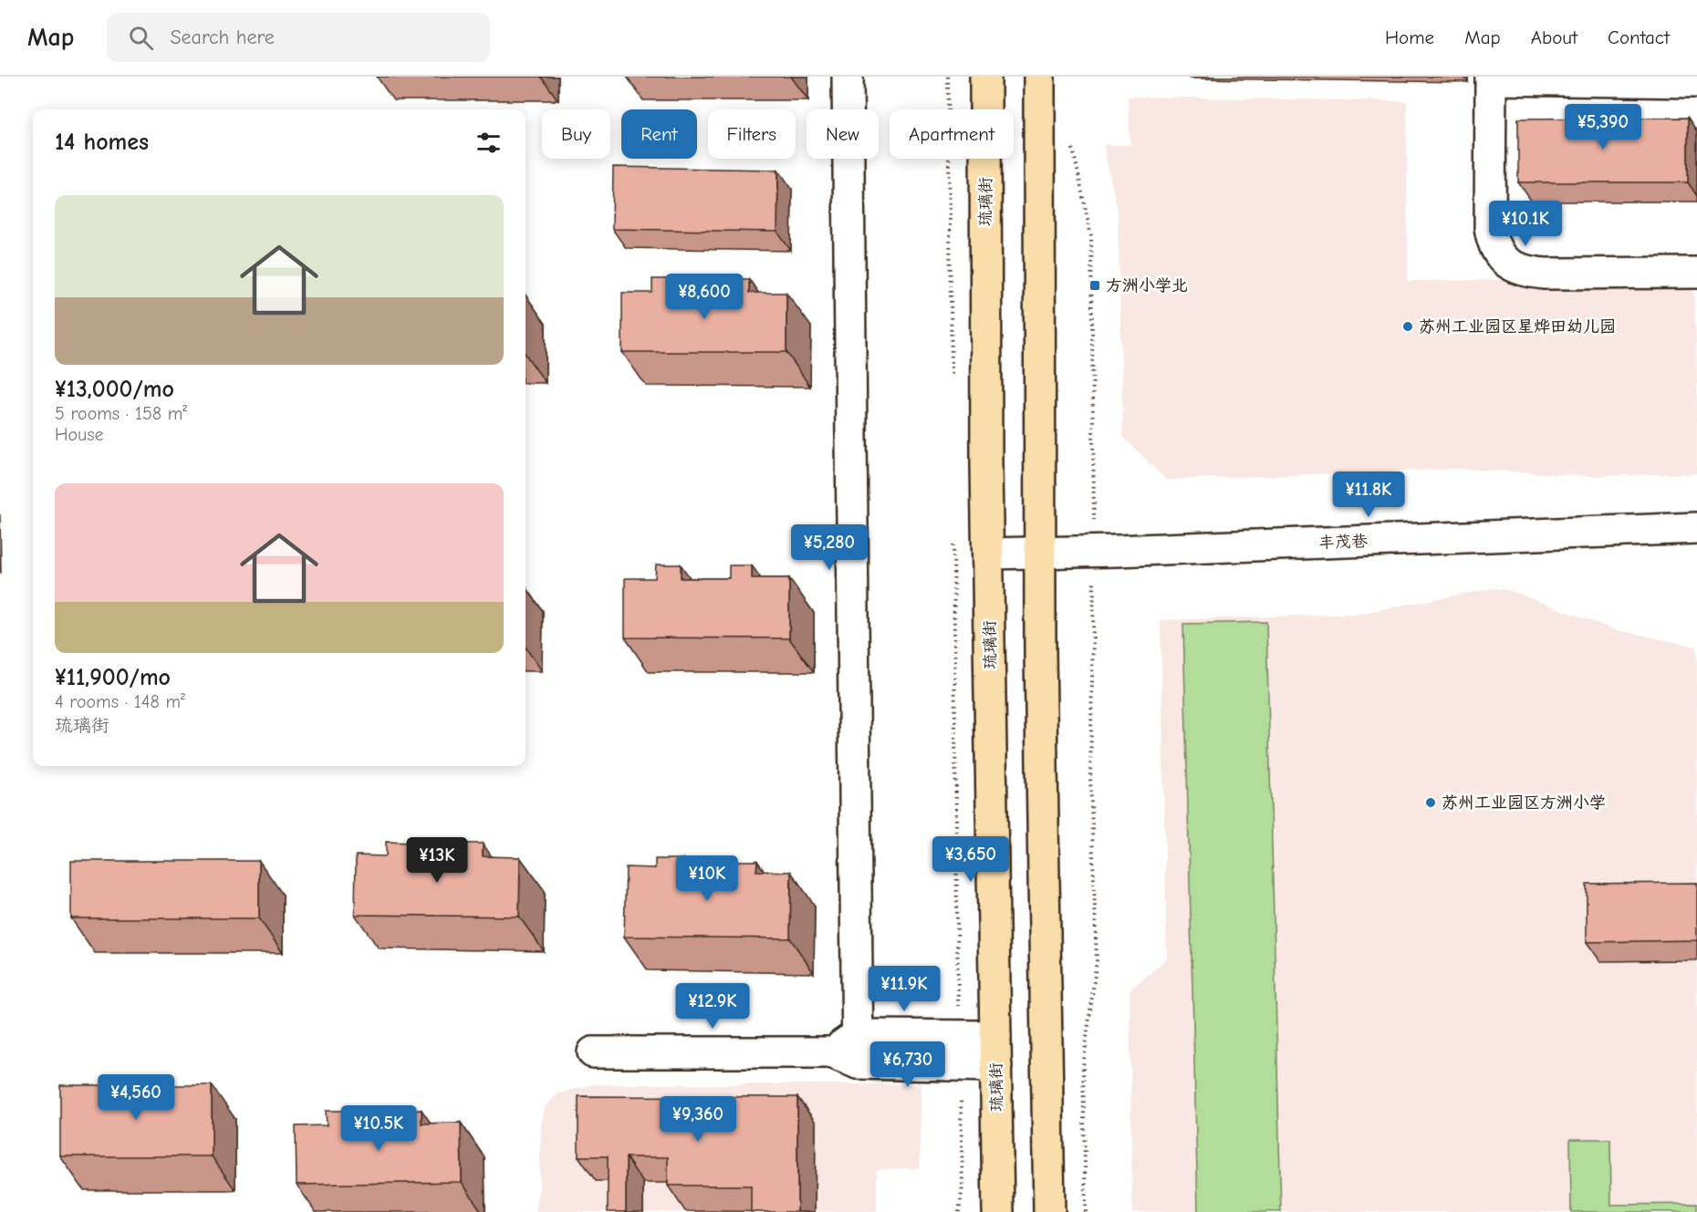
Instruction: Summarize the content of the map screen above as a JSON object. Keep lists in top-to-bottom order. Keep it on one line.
{"streets":{"main road":["琉璃街"],"street":["丰茂巷"]},"crossings":[["琉璃街","丰茂巷"]],"places":{"transit":["方洲小学北"],"other":["苏州工业园区星烨田幼儿园","苏州工业园区方洲小学"]},"page":{"header":"Map","search":"Search here","nav":["Home","Map","About","Contact"],"price":["¥5,390","¥10.1K","¥8,600","¥11.8K","¥5,280","¥3,650","¥13K","¥10K","¥11.9K","¥12.9K","¥6,730","¥4,560","¥9,360","¥10.5K"],"chip":["Buy","Rent","Filters","New","Apartment"],"heading":"14 homes","list":[{"name":"¥13,000/mo","note":"5 rooms · 158 m² · House"},{"name":"¥11,900/mo","note":"4 rooms · 148 m² · 琉璃街"}]}}
